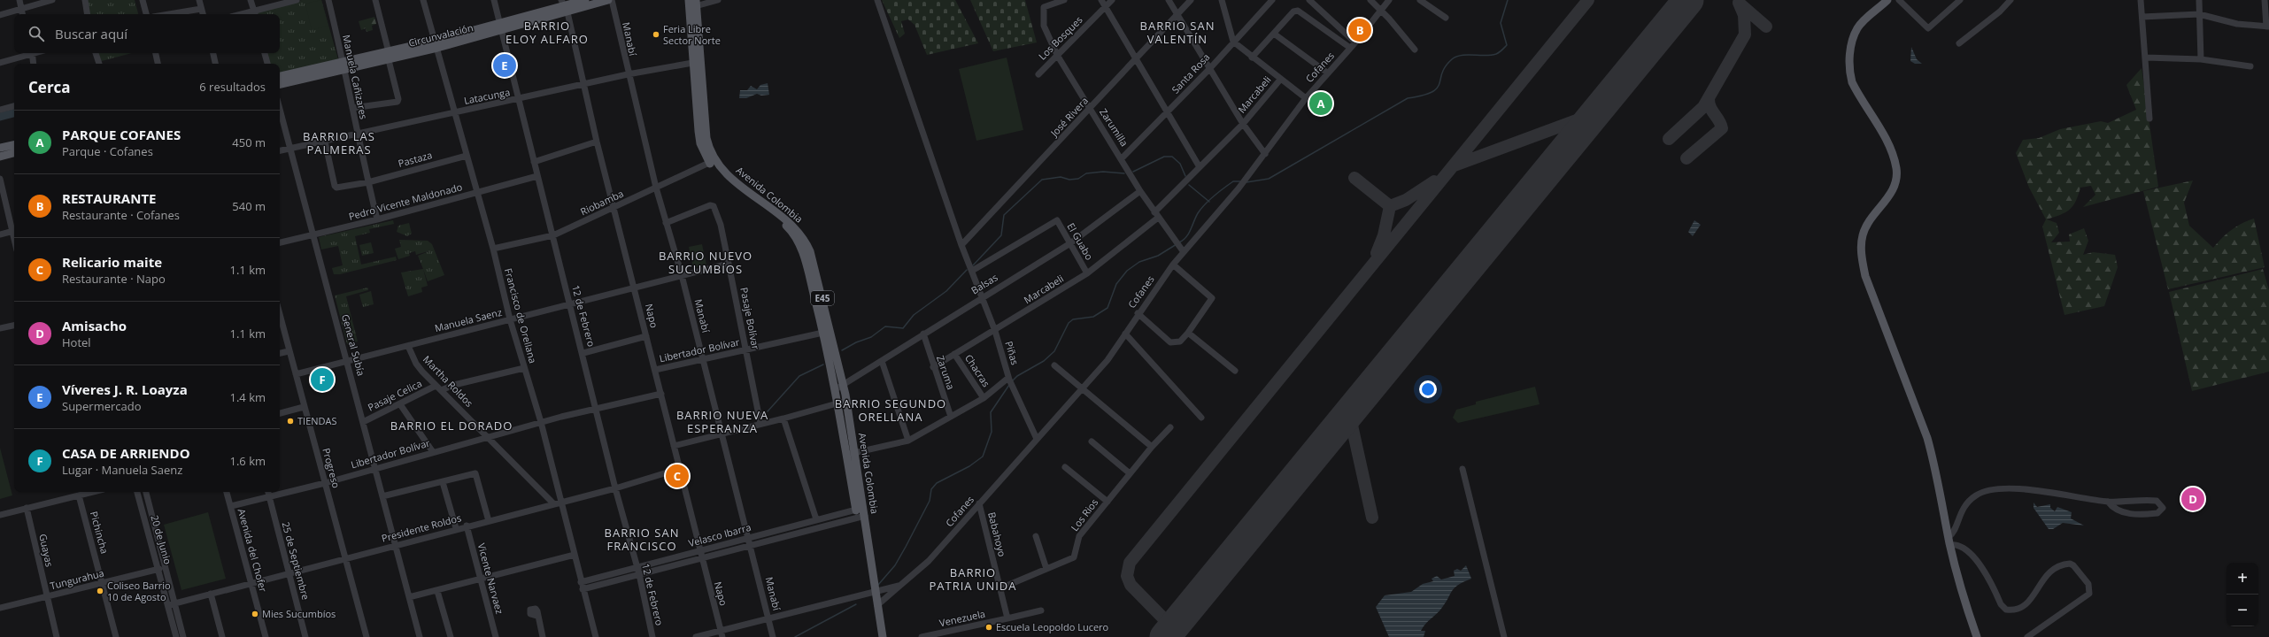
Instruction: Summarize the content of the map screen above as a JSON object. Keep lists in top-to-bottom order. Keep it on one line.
{"streets":{"main road":["Circunvalación","Avenida Colombia","E45"],"street":["Los Bosques","Manabí","Cofanes","Santa Rosa","Manuela Cañizares","Marcabeli","Latacunga","José Rivera","Zarumilla","Pastaza","Pedro Vicente Maldonado","Riobamba","El Guabo","Balsas","Francisco de Orellana","12 de Febrero","Napo","Pasaje Bolívar","Manuela Saenz","General Subía","Libertador Bolívar","Piñas","Chacras","Zaruma","Martha Roldos","Pasaje Celica","Progreso","Los Rios","Presidente Roldos","Pichincha","Babahoyo","Velasco Ibarra","20 de Junio","Guayas","Avenida del Chofer","25 de Septiembre","Vicente Narvaez","Tungurahua","Venezuela"]},"crossings":[["Circunvalación","Manuela Cañizares"],["Circunvalación","Francisco de Orellana"],["Circunvalación","12 de Febrero"],["Circunvalación","Napo"],["Los Bosques","Zarumilla"],["Manabí","Cofanes"],["Manabí","Latacunga"],["Manabí","Riobamba"],["Manabí","Pasaje Bolívar"],["Manabí","Manuela Saenz"],["Manabí","Libertador Bolívar"],["Manabí","Velasco Ibarra"],["Cofanes","Zarumilla"],["Cofanes","Avenida Colombia"],["Cofanes","Napo"],["Cofanes","Piñas"],["Cofanes","Babahoyo"],["Santa Rosa","Zarumilla"],["Manuela Cañizares","Latacunga"],["Manuela Cañizares","Pastaza"],["Manuela Cañizares","Pedro Vicente Maldonado"],["Marcabeli","Zarumilla"],["Marcabeli","El Guabo"],["Marcabeli","Piñas"],["Marcabeli","Chacras"],["Marcabeli","Zaruma"],["Latacunga","Pastaza"],["Latacunga","Avenida Colombia"],["Latacunga","Francisco de Orellana"],["Latacunga","12 de Febrero"],["Latacunga","Napo"],["Latacunga","General Subía"],["José Rivera","Zarumilla"],["José Rivera","Piñas"],["Zarumilla","Balsas"],["Pastaza","Francisco de Orellana"],["Avenida Colombia","Riobamba"],["Avenida Colombia","Balsas"],["Avenida Colombia","Libertador Bolívar"],["Avenida Colombia","Velasco Ibarra"],["Pedro Vicente Maldonado","Francisco de Orellana"],["Pedro Vicente Maldonado","12 de Febrero"],["Pedro Vicente Maldonado","General Subía"],["Riobamba","Francisco de Orellana"],["Riobamba","12 de Febrero"],["Riobamba","Napo"],["El Guabo","Balsas"],["El Guabo","Piñas"],["Balsas","Piñas"],["Balsas","Zaruma"],["Francisco de Orellana","Manuela Saenz"],["Francisco de Orellana","Libertador Bolívar"],["Francisco de Orellana","Presidente Roldos"],["Francisco de Orellana","Velasco Ibarra"],["12 de Febrero","Manuela Saenz"],["12 de Febrero","Libertador Bolívar"],["12 de Febrero","Presidente Roldos"],["12 de Febrero","Velasco Ibarra"],["Napo","Manuela Saenz"],["Napo","Libertador Bolívar"],["Napo","Presidente Roldos"],["Napo","Velasco Ibarra"],["Pasaje Bolívar","Manuela Saenz"],["Pasaje Bolívar","Libertador Bolívar"],["Manuela Saenz","General Subía"],["Manuela Saenz","Martha Roldos"],["Manuela Saenz","Progreso"],["General Subía","Libertador Bolívar"],["General Subía","Pasaje Celica"],["General Subía","Presidente Roldos"],["Libertador Bolívar","Martha Roldos"],["Libertador Bolívar","Progreso"],["Libertador Bolívar","Avenida del Chofer"],["Libertador Bolívar","25 de Septiembre"],["Martha Roldos","Pasaje Celica"],["Martha Roldos","Presidente Roldos"],["Progreso","Presidente Roldos"],["Los Rios","Babahoyo"],["Presidente Roldos","20 de Junio"],["Presidente Roldos","Avenida del Chofer"],["Presidente Roldos","25 de Septiembre"],["Presidente Roldos","Vicente Narvaez"],["Pichincha","Tungurahua"],["Babahoyo","Venezuela"],["20 de Junio","Tungurahua"],["Guayas","Tungurahua"]],"districts":["BARRIO ELOY ALFARO","BARRIO SAN VALENTÍN","BARRIO LAS PALMERAS","BARRIO NUEVO SUCUMBÍOS","BARRIO SEGUNDO ORELLANA","BARRIO NUEVA ESPERANZA","BARRIO EL DORADO","BARRIO SAN FRANCISCO","BARRIO PATRIA UNIDA"],"places":["Feria Libre Sector Norte","TIENDAS","Coliseo Barrio 10 de Agosto","Mies Sucumbíos","Escuela Leopoldo Lucero"],"page":{"search":"Buscar aquí","pins":["B","E","A","F","C","D"],"heading":["Cerca","6 resultados"],"list":[{"mark":"A","name":"PARQUE COFANES","note":"Parque · Cofanes","value":"450 m"},{"mark":"B","name":"RESTAURANTE","note":"Restaurante · Cofanes","value":"540 m"},{"mark":"C","name":"Relicario maite","note":"Restaurante · Napo","value":"1.1 km"},{"mark":"D","name":"Amisacho","note":"Hotel","value":"1.1 km"},{"mark":"E","name":"Víveres J. R. Loayza","note":"Supermercado","value":"1.4 km"},{"mark":"F","name":"CASA DE ARRIENDO","note":"Lugar · Manuela Saenz","value":"1.6 km"}],"map_buttons":["+","−"]}}
